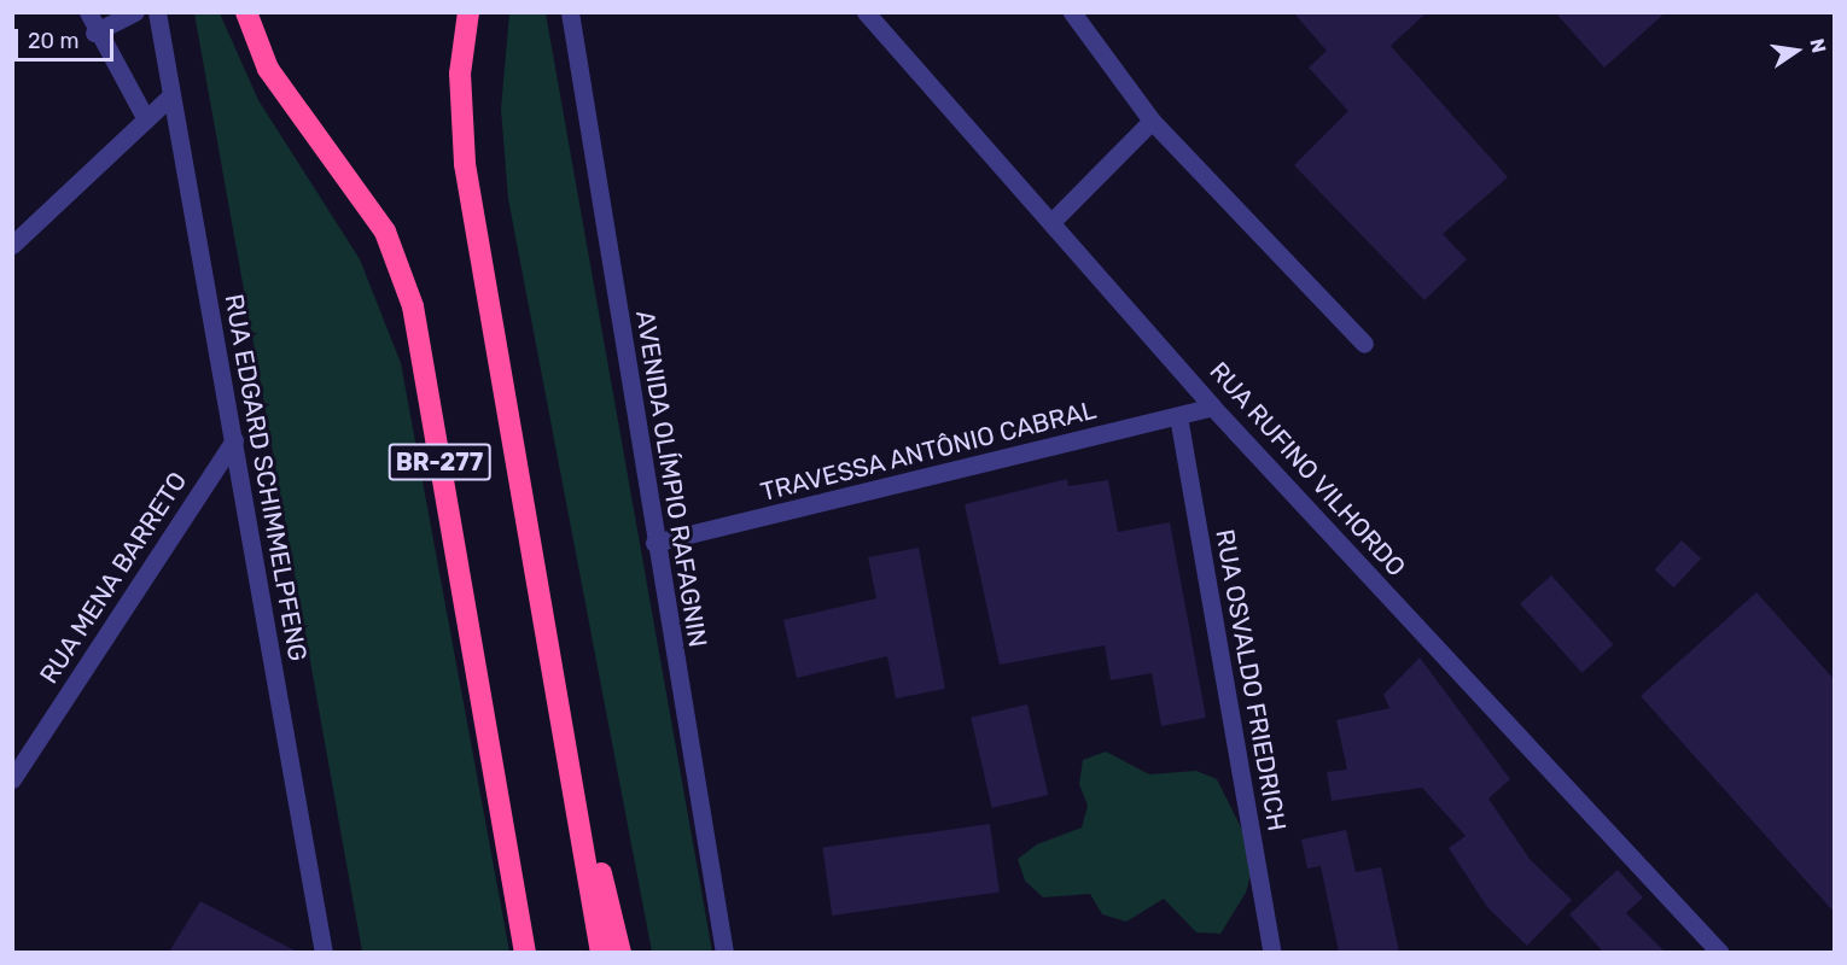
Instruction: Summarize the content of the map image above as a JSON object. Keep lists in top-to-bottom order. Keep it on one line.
{"streets":{"highway":["BR-277"],"street":["TRAVESSA ANTÔNIO CABRAL","RUA RUFINO VILHORDO","RUA EDGARD SCHIMMELPFENG","AVENIDA OLÍMPIO RAFAGNIN","RUA MENA BARRETO","RUA OSVALDO FRIEDRICH"]},"crossings":[["TRAVESSA ANTÔNIO CABRAL","RUA RUFINO VILHORDO"],["TRAVESSA ANTÔNIO CABRAL","AVENIDA OLÍMPIO RAFAGNIN"],["TRAVESSA ANTÔNIO CABRAL","RUA OSVALDO FRIEDRICH"],["RUA EDGARD SCHIMMELPFENG","RUA MENA BARRETO"]],"scale_bar":"20 m","north":"right"}
